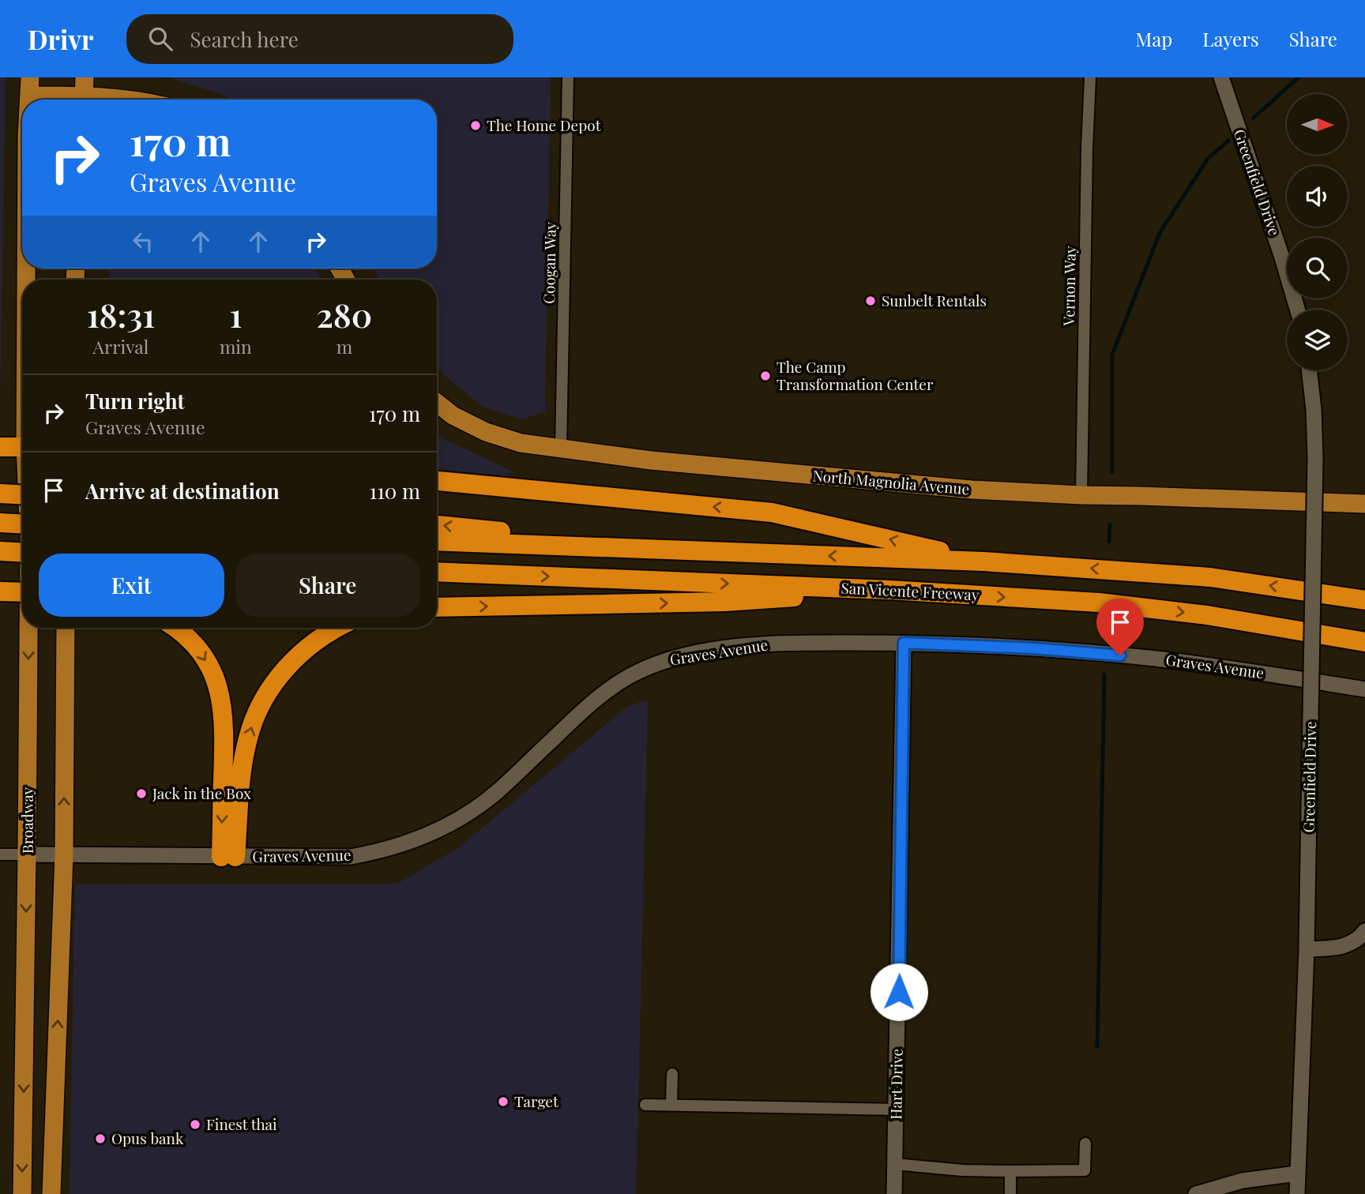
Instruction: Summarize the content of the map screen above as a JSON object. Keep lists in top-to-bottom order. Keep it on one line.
{"streets":{"highway":["San Vicente Freeway"],"main road":["Greenfield Drive","North Magnolia Avenue","Graves Avenue","Broadway","Hart Drive"],"street":["Coogan Way","Vernon Way"]},"crossings":[["Coogan Way","North Magnolia Avenue"],["Vernon Way","North Magnolia Avenue"],["Graves Avenue","Broadway"],["Graves Avenue","Hart Drive"]],"places":["The Home Depot","Sunbelt Rentals","The Camp Transformation Center","Jack in the Box","Target","Finest thai","Opus bank"],"north":"right","page":{"header":"Drivr","search":"Search here","nav":["Map","Layers","Share"],"turn":["170 m","Graves Avenue"],"eta":["18:31","Arrival","1","min","280","m"],"list":[{"name":"Turn right","note":"Graves Avenue","value":"170 m"},{"name":"Arrive at destination","value":"110 m"}],"buttons":["Exit","Share"]}}
